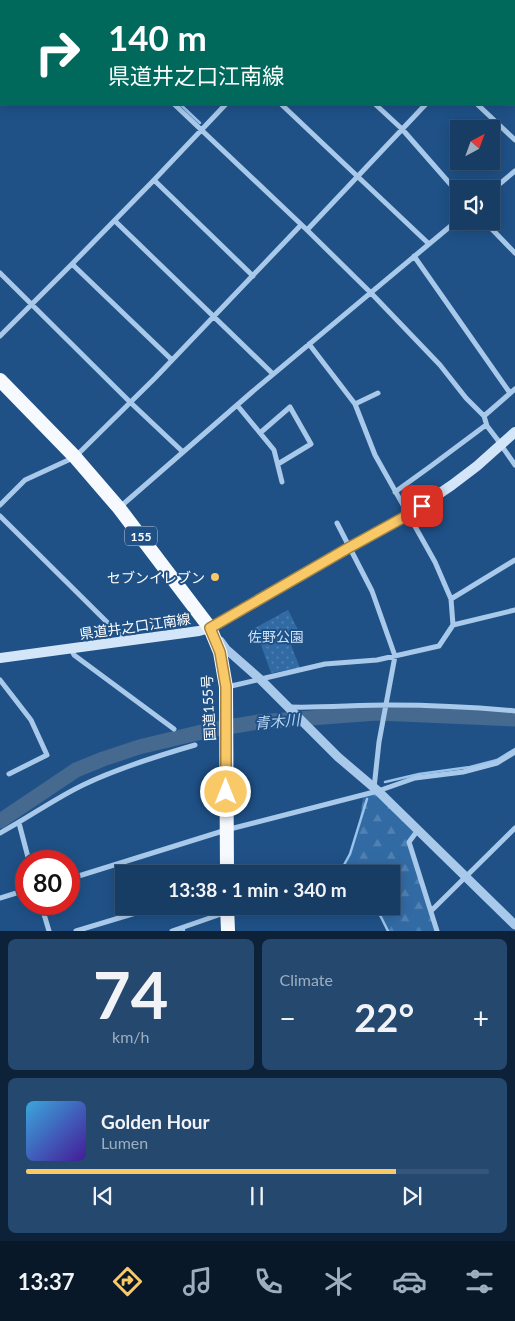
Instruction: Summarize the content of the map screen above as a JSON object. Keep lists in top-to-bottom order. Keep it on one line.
{"streets":{"highway":["155","国道155号"],"main road":["県道井之口江南線"]},"crossings":[["県道井之口江南線","国道155号"]],"water":["青木川"],"parks":["佐野公園"],"places":["セブンイレブン"],"north":"top right","page":{"turn":["140 m","県道井之口江南線"],"limit":"80","trip":"13:38 · 1 min · 340 m","tile":[["74","km/h"],"Climate"],"heat":["−","22°","+"],"song":["Golden Hour","Lumen"],"tabs":"13:37"}}
